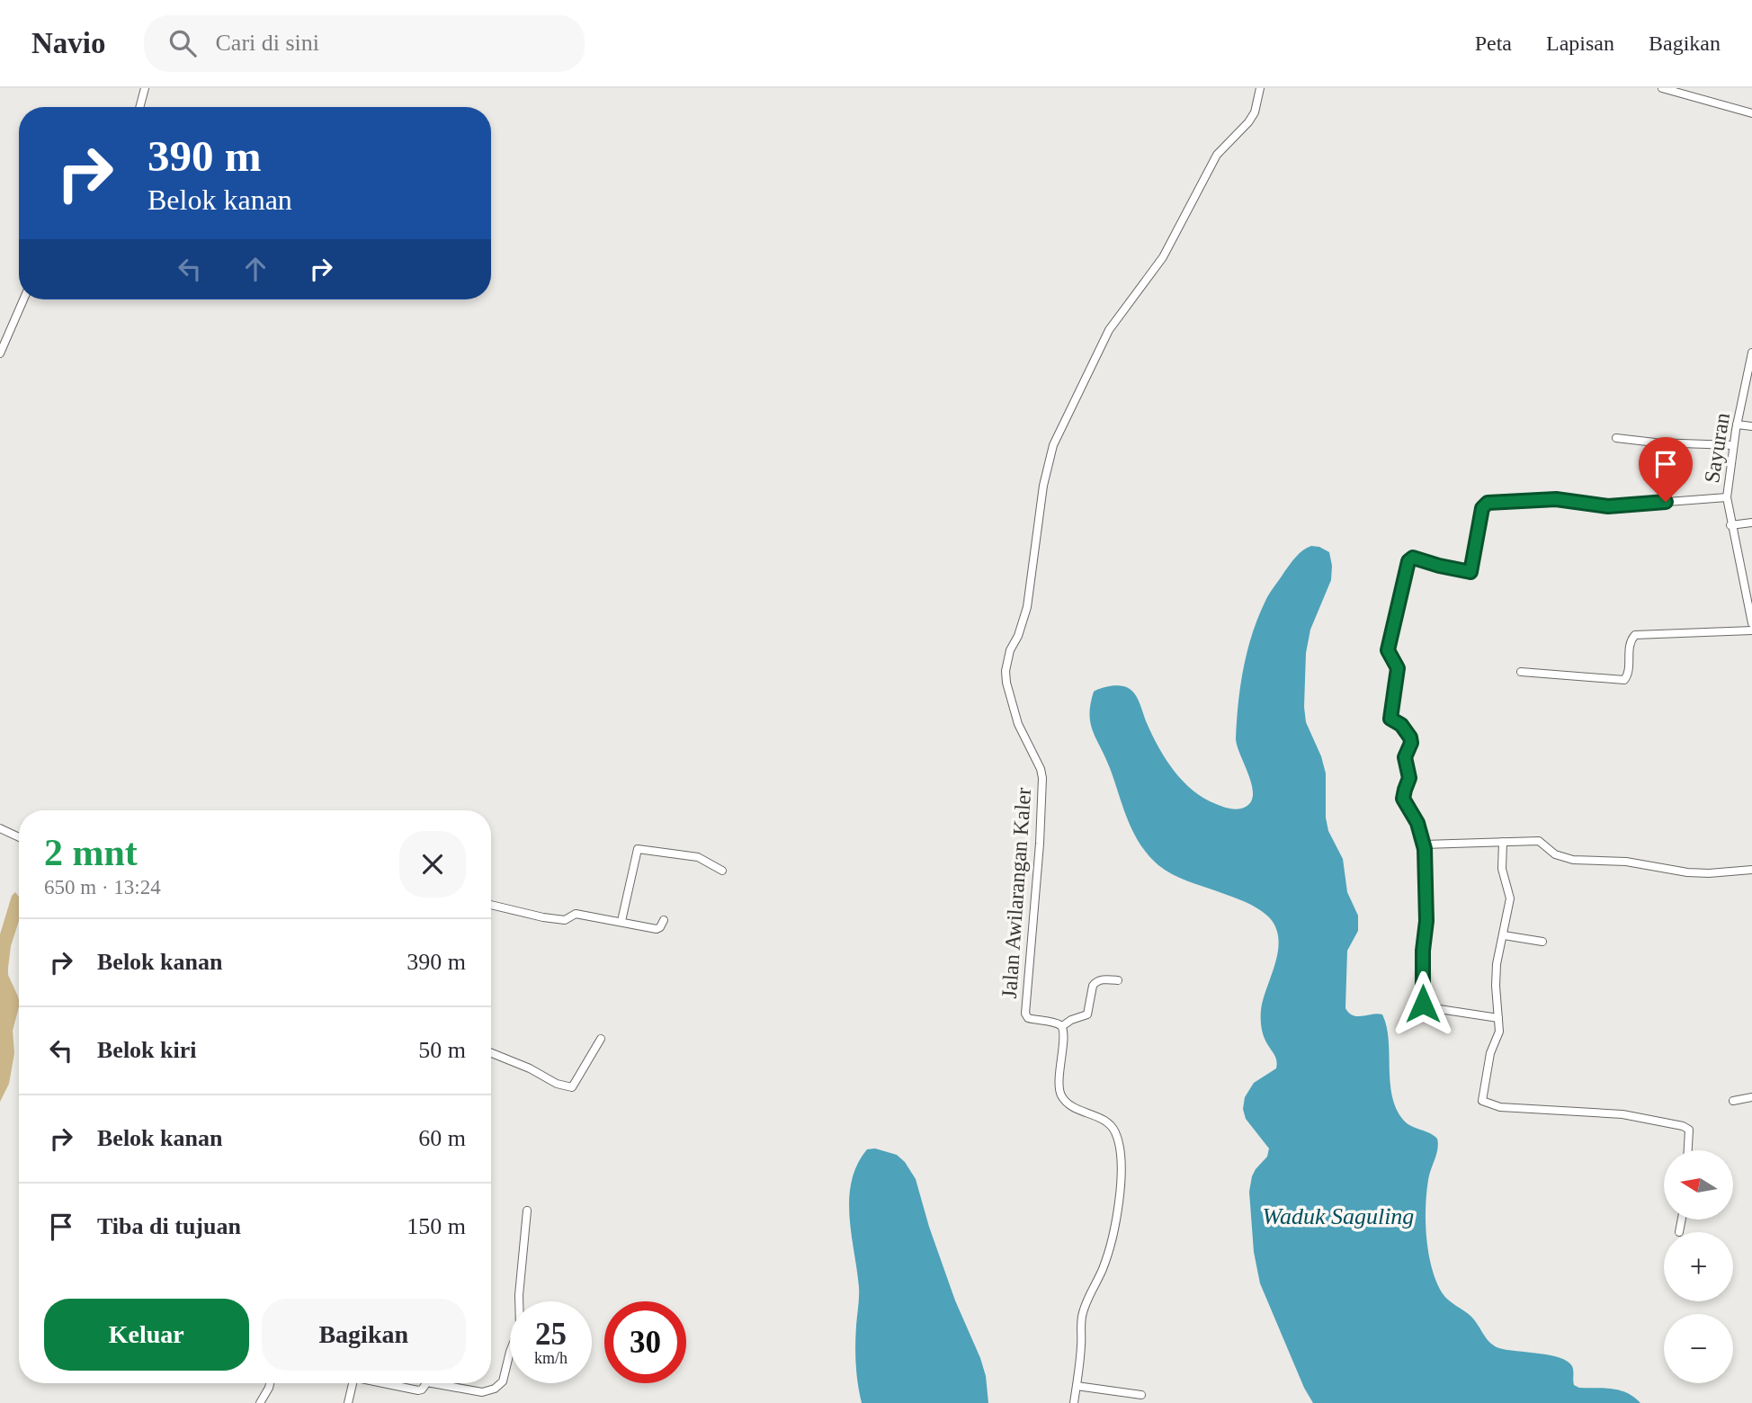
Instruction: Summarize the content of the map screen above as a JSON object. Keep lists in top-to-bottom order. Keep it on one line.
{"streets":{"street":["Sayuran","Jalan Awilarangan Kaler"]},"water":["Waduk Saguling"],"north":"left","page":{"header":"Navio","search":"Cari di sini","nav":["Peta","Lapisan","Bagikan"],"turn":["390 m","Belok kanan"],"heading":["2 mnt","650 m · 13:24"],"list":[{"name":"Belok kanan","value":"390 m"},{"name":"Belok kiri","value":"50 m"},{"name":"Belok kanan","value":"60 m"},{"name":"Tiba di tujuan","value":"150 m"}],"map_buttons":["+","−"],"buttons":["Keluar","Bagikan"],"speed":"25 km/h","limit":"30"}}
